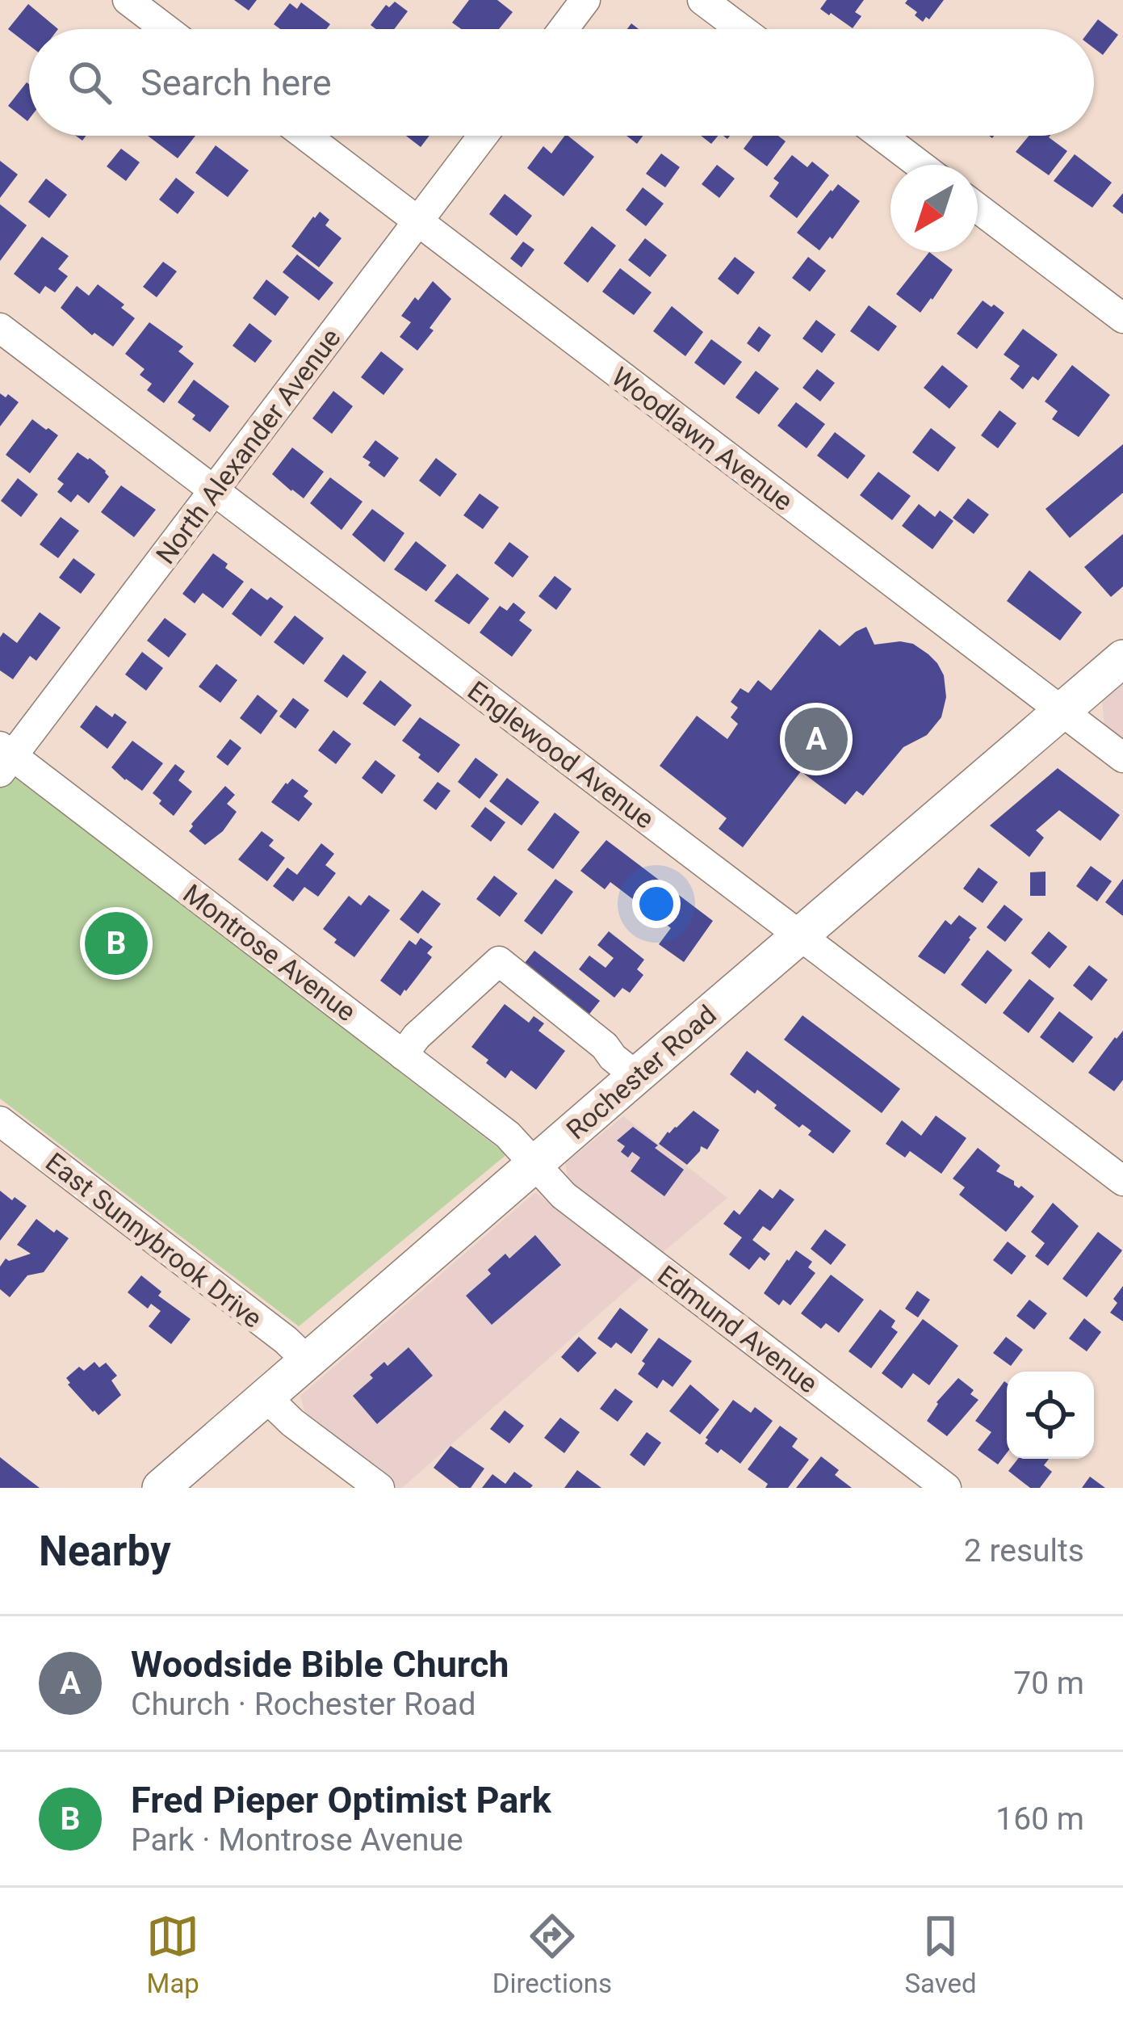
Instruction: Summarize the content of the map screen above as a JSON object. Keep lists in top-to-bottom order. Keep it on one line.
{"streets":{"main road":["Rochester Road"],"street":["Woodlawn Avenue","North Alexander Avenue","Englewood Avenue","Montrose Avenue","East Sunnybrook Drive","Edmund Avenue"]},"crossings":[["Woodlawn Avenue","North Alexander Avenue"],["Woodlawn Avenue","Rochester Road"],["North Alexander Avenue","Englewood Avenue"],["North Alexander Avenue","Montrose Avenue"],["Englewood Avenue","Rochester Road"],["Montrose Avenue","Rochester Road"],["Montrose Avenue","Edmund Avenue"],["Rochester Road","East Sunnybrook Drive"],["Rochester Road","Edmund Avenue"]],"north":"bottom left","page":{"search":"Search here","pins":["A","B"],"heading":["Nearby","2 results"],"list":[{"mark":"A","name":"Woodside Bible Church","note":"Church · Rochester Road","value":"70 m"},{"mark":"B","name":"Fred Pieper Optimist Park","note":"Park · Montrose Avenue","value":"160 m"}],"nav":["Map","Directions","Saved"]}}
